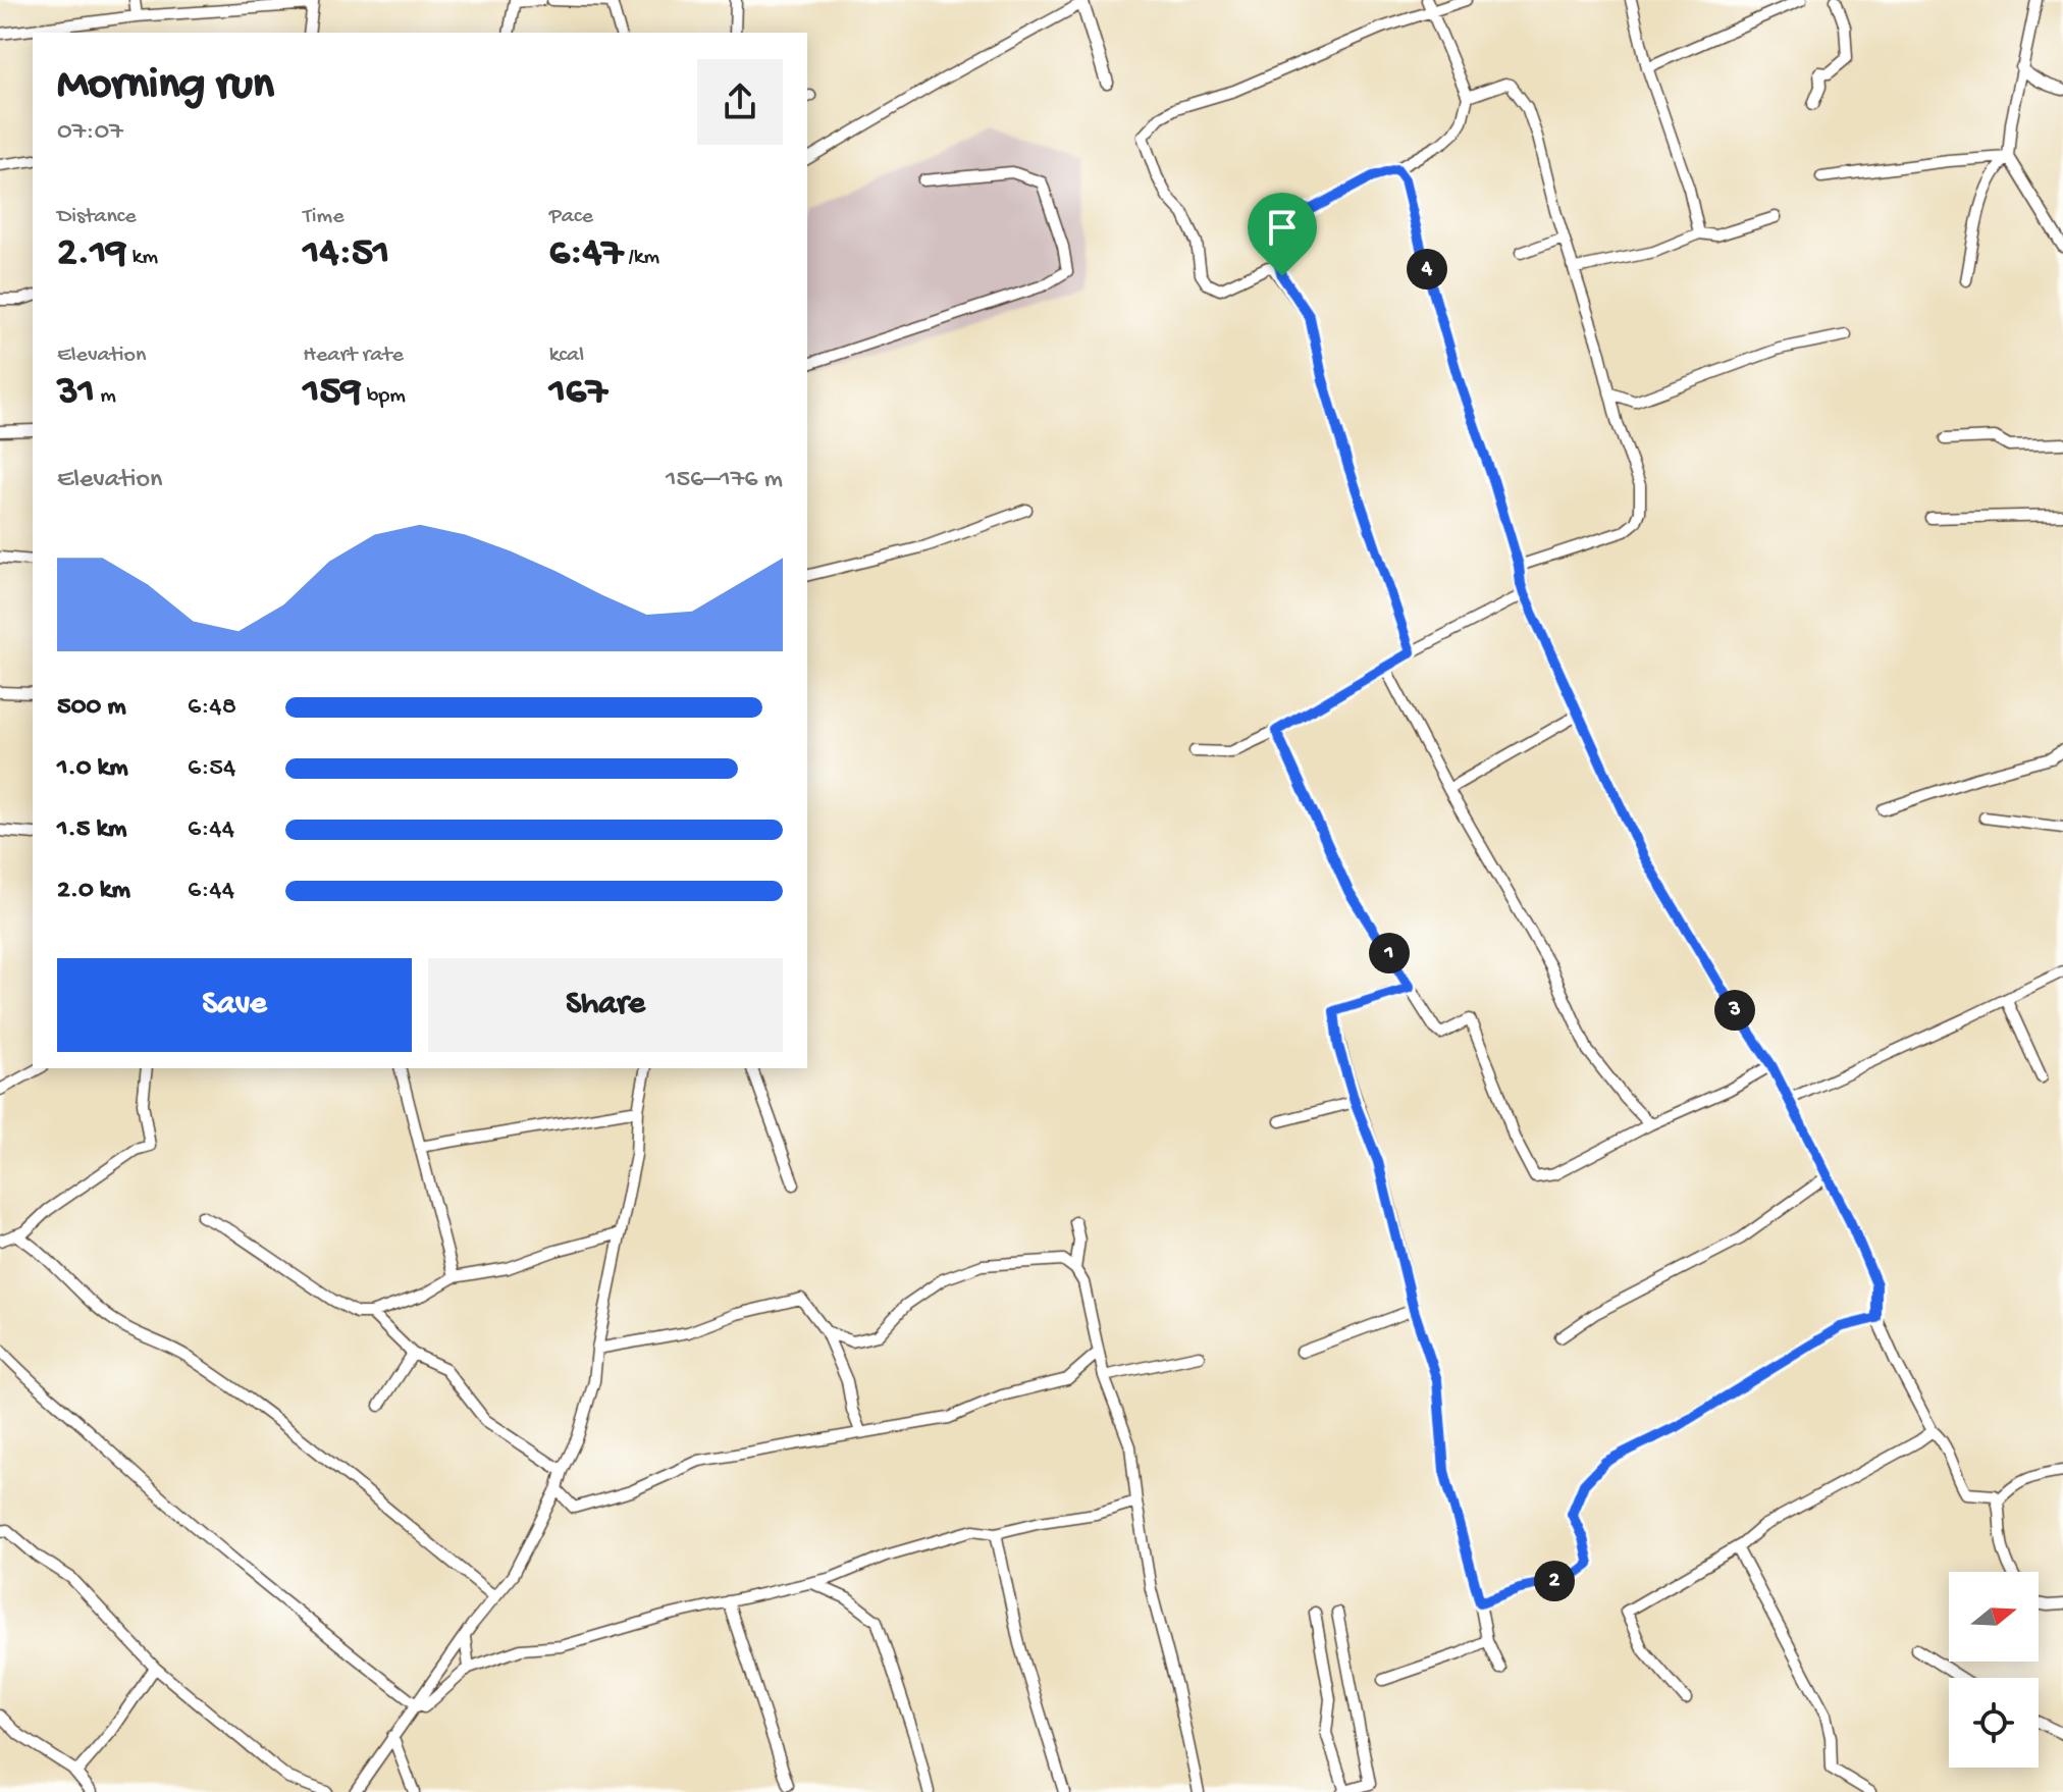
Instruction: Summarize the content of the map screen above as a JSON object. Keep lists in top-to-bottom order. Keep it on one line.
{"north":"right","page":{"heading":["Morning run","07:07"],"stats":[["Distance","2.19 km"],["Time","14:51"],["Pace","6:47 /km"],["Elevation","31 m"],["Heart rate","159 bpm"],["kcal","167"]],"pins":["4","1","3","2"],"chart":["Elevation","156–176 m"],"list":[{"name":"500 m","note":"6:48"},{"name":"1.0 km","note":"6:54"},{"name":"1.5 km","note":"6:44"},{"name":"2.0 km","note":"6:44"}],"buttons":["Save","Share"]}}
